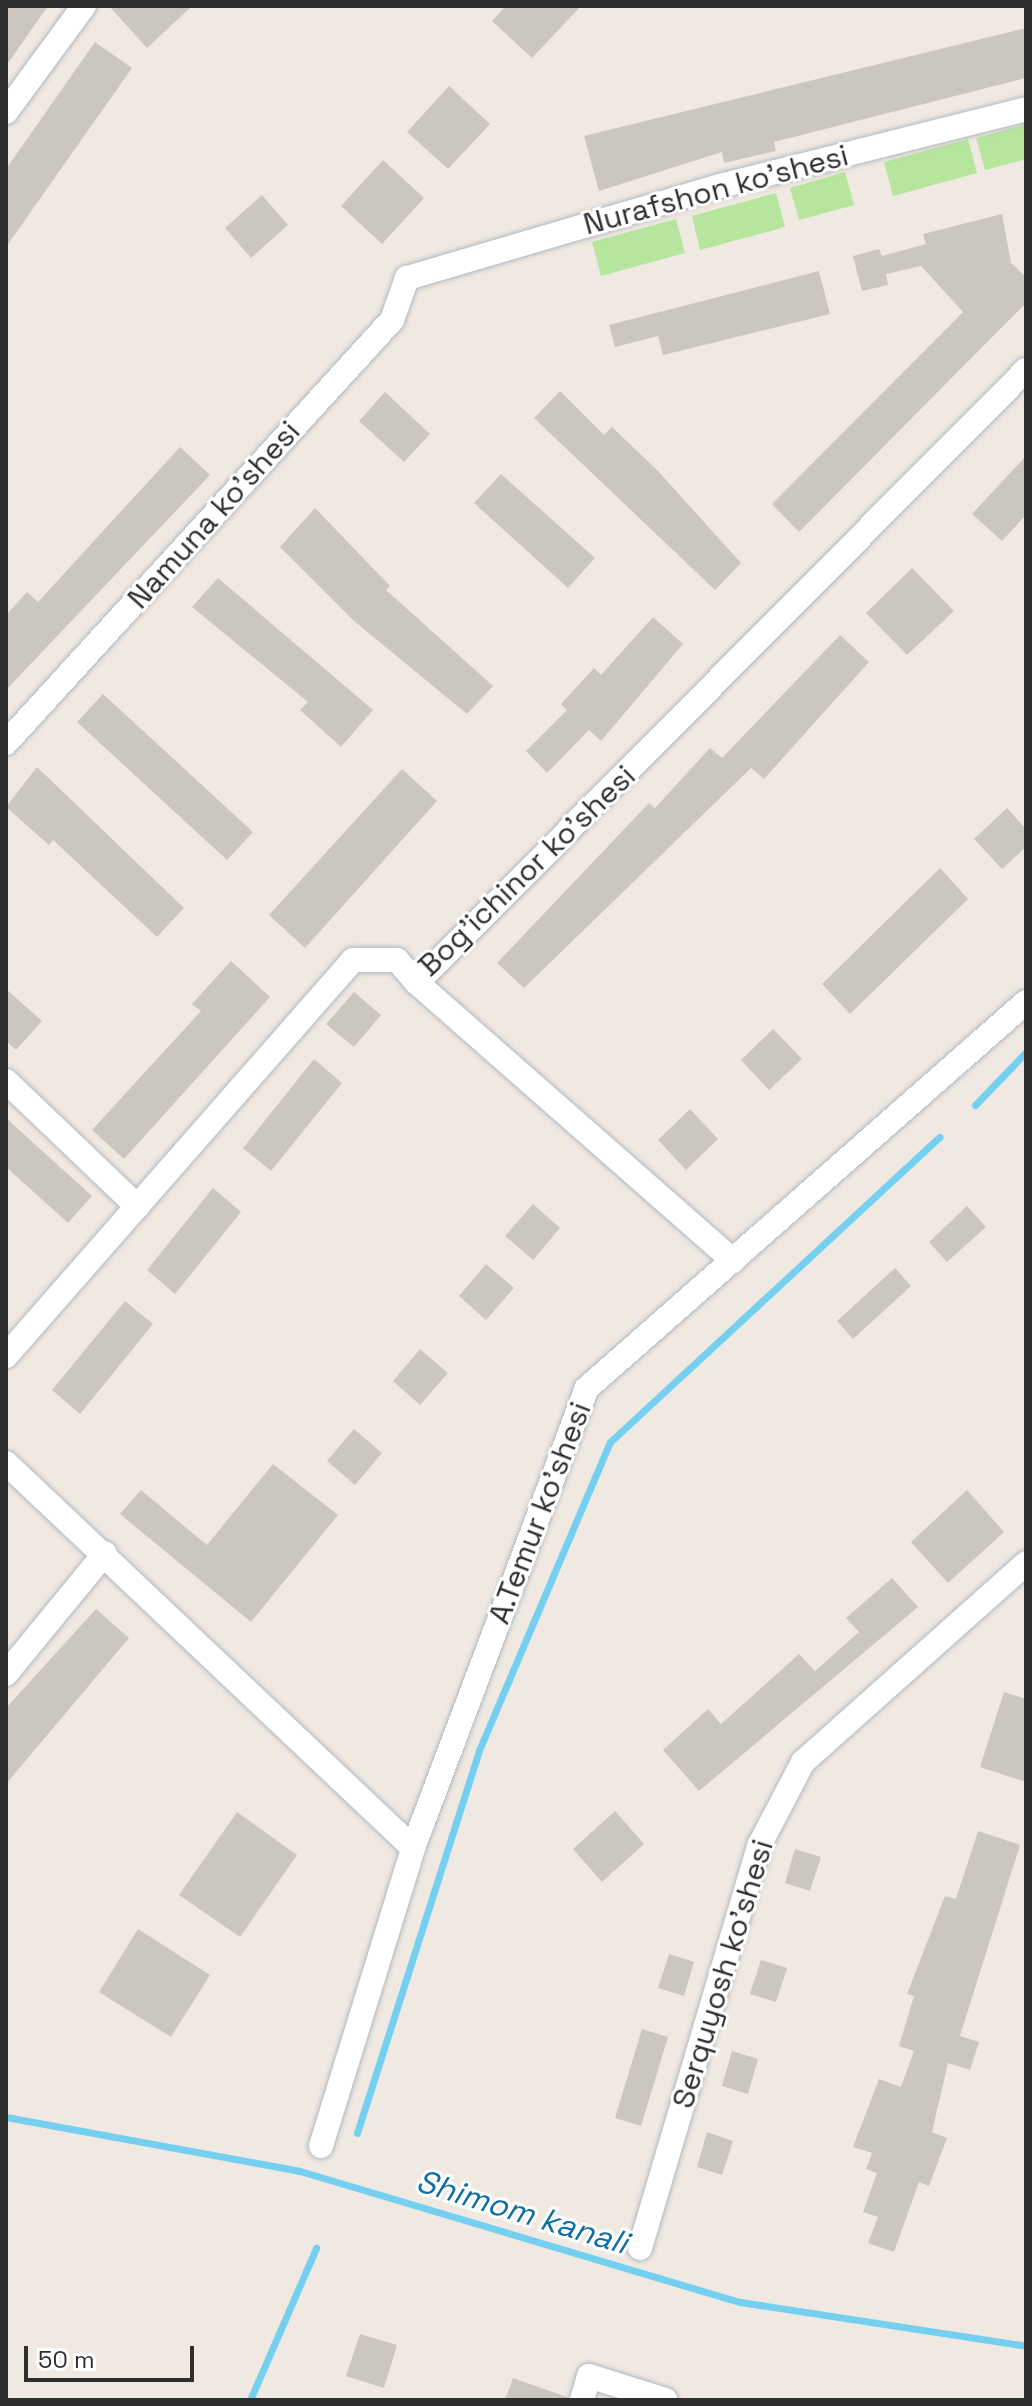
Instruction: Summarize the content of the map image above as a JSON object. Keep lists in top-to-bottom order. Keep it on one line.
{"streets":{"street":["Nurafshon ko'shesi","Namuna ko'shesi","Bog'ichinor ko'shesi","A.Temur ko'shesi","Serquyosh ko'shesi"]},"crossings":[["Nurafshon ko'shesi","Namuna ko'shesi"]],"water":["Shimom kanali"],"scale_bar":"50 m"}
